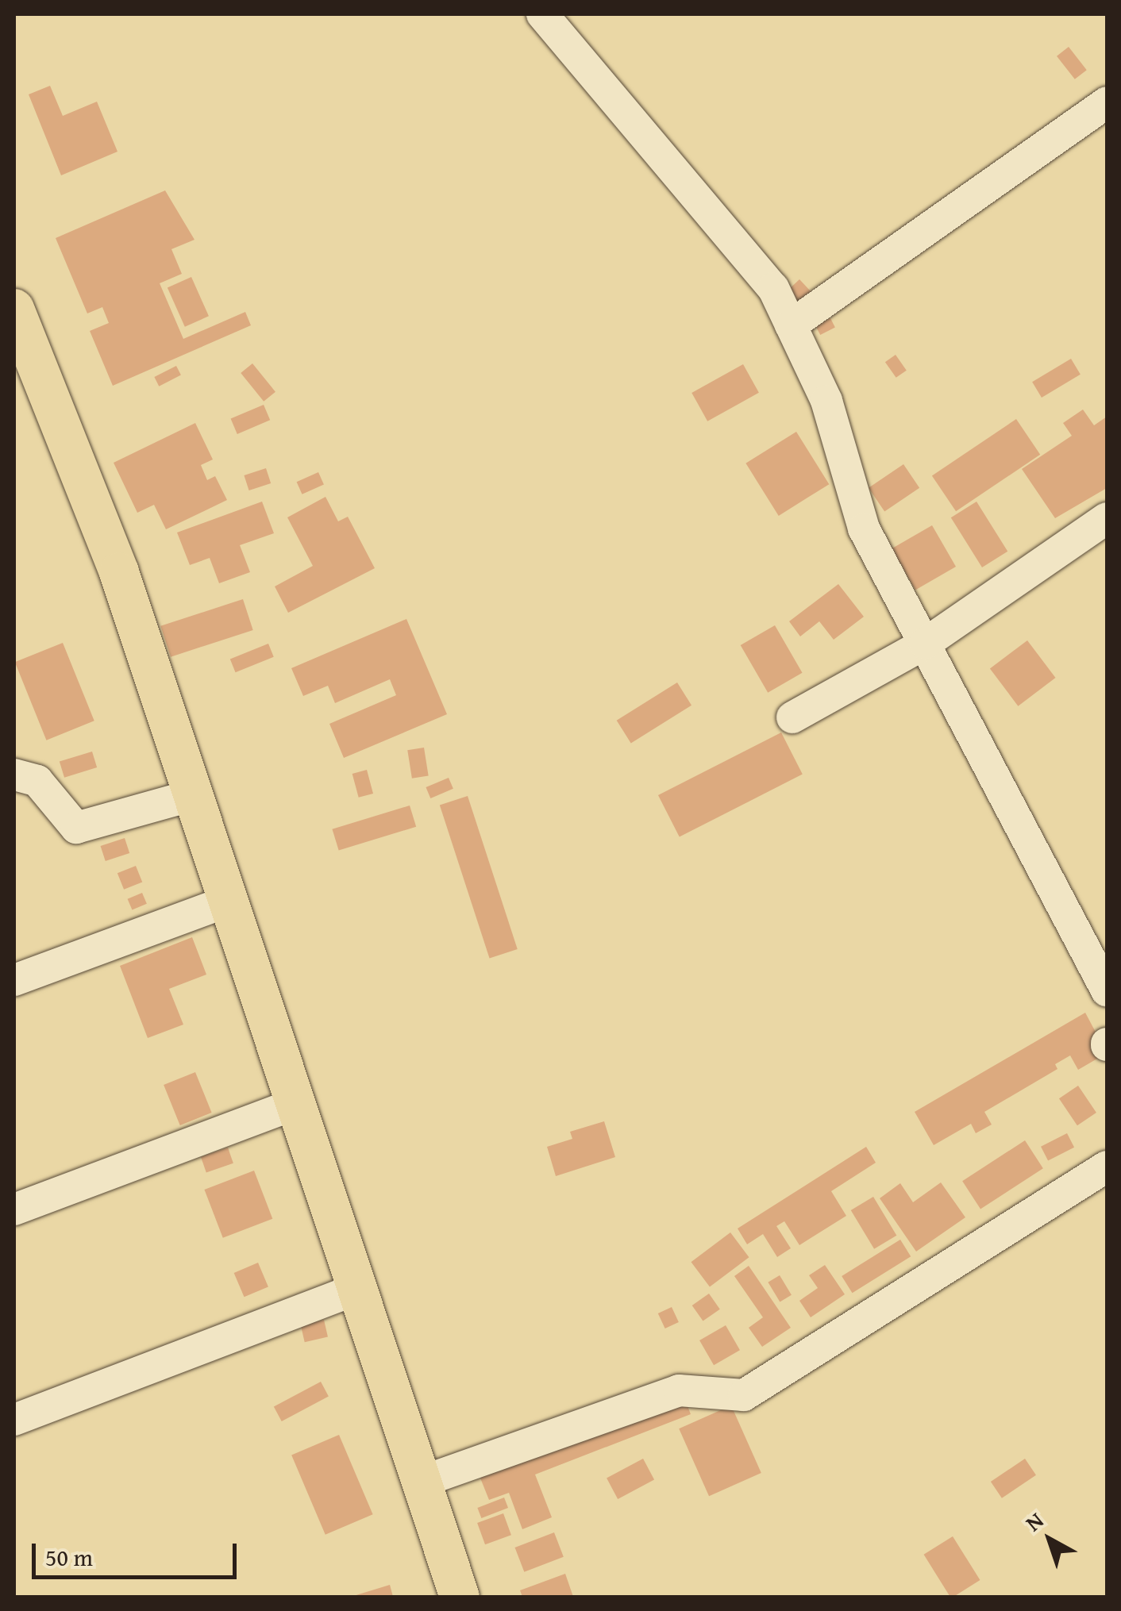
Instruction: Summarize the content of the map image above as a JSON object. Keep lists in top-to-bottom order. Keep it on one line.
{"scale_bar":"50 m","north":"top left"}
